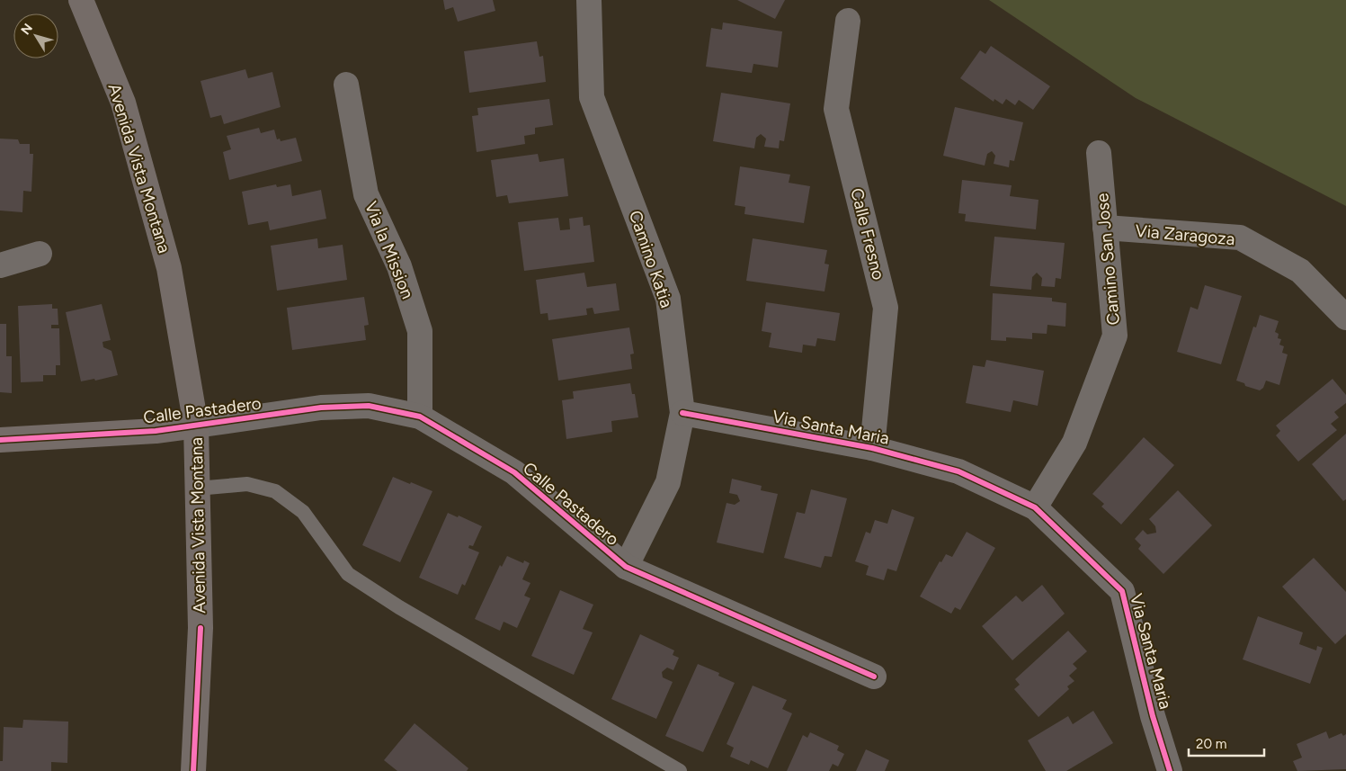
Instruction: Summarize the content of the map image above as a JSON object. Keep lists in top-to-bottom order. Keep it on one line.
{"streets":{"street":["Avenida Vista Montana","Calle Fresno","Via Zaragoza","Via la Mission","Camino Katia","Camino San Jose","Calle Pastadero","Via Santa Maria"]},"crossings":[["Avenida Vista Montana","Calle Pastadero"],["Calle Fresno","Via Santa Maria"],["Via Zaragoza","Camino San Jose"],["Via la Mission","Calle Pastadero"],["Camino Katia","Calle Pastadero"],["Camino Katia","Via Santa Maria"],["Camino San Jose","Via Santa Maria"]],"scale_bar":"20 m","north":"top left"}
